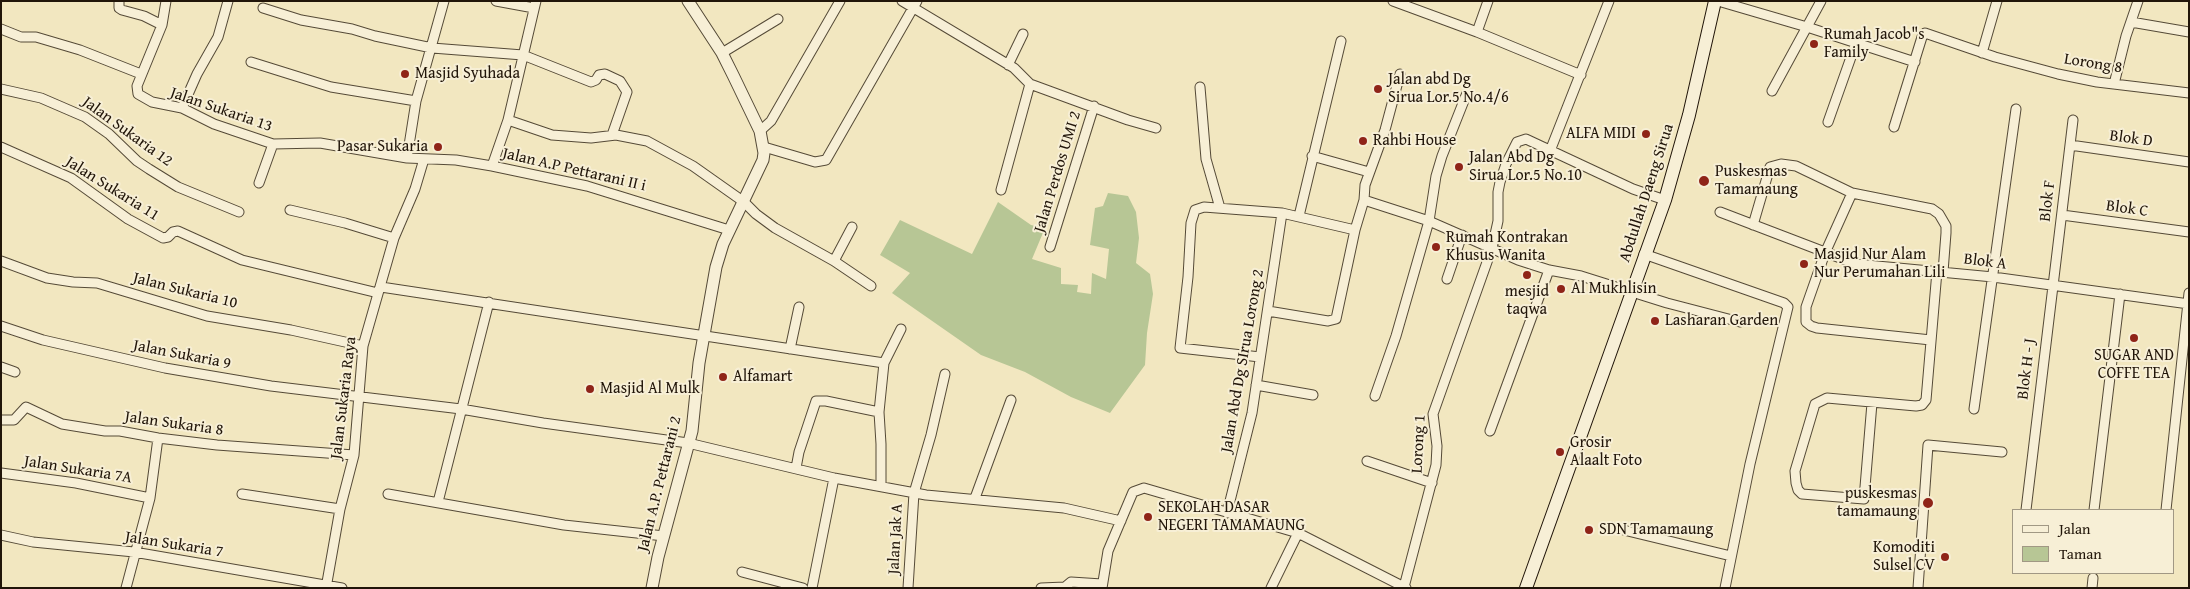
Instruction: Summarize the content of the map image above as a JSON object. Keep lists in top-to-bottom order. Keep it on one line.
{"streets":{"main road":["Abdullah Daeng Sirua"],"street":["Lorong 8","Jalan Sukaria 13","Jalan Sukaria 12","Blok D","Jalan A.P Pettarani II i","Jalan Perdos UMI 2","Jalan Sukaria 11","Blok F","Blok C","Blok A","Jalan Sukaria 10","Jalan Sukaria 9","Jalan Abd Dg SIrua Lorong 2","Blok H - J","Jalan Sukaria Raya","Jalan Sukaria 8","Lorong 1","Jalan Sukaria 7A","Jalan A.P. Pettarani 2","Jalan Jak A","Jalan Sukaria 7"]},"crossings":[["Jalan Sukaria 13","Jalan A.P Pettarani II i"],["Blok D","Blok F"],["Jalan A.P Pettarani II i","Jalan Sukaria Raya"],["Jalan A.P Pettarani II i","Jalan A.P. Pettarani 2"],["Jalan Sukaria 11","Jalan Sukaria Raya"],["Abdullah Daeng Sirua","Lorong 1"],["Blok F","Blok C"],["Blok F","Blok A"],["Blok F","Blok H - J"],["Blok A","Blok H - J"],["Jalan Sukaria 10","Jalan Sukaria Raya"],["Jalan Sukaria 9","Jalan Sukaria Raya"],["Jalan Sukaria 9","Jalan A.P. Pettarani 2"],["Jalan Sukaria 9","Jalan Jak A"],["Jalan Sukaria Raya","Jalan Sukaria 8"],["Jalan Sukaria Raya","Jalan Sukaria 7"]],"places":["Rumah Jacob\"s Family","Masjid Syuhada","Jalan abd Dg Sirua Lor.5 No.4/6","ALFA MIDI","Rahbi House","Pasar Sukaria","Jalan Abd Dg Sirua Lor.5 No.10","Puskesmas Tamamaung","Rumah Kontrakan Khusus Wanita","Masjid Nur Alam Nur Perumahan Lili","mesjid taqwa","Al Mukhlisin","Lasharan Garden","SUGAR AND COFFE TEA","Alfamart","Masjid Al Mulk","Grosir Alaalt Foto","puskesmas tamamaung","SEKOLAH DASAR NEGERI TAMAMAUNG","SDN Tamamaung","Komoditi Sulsel CV"],"legend":["Jalan","Taman"]}
